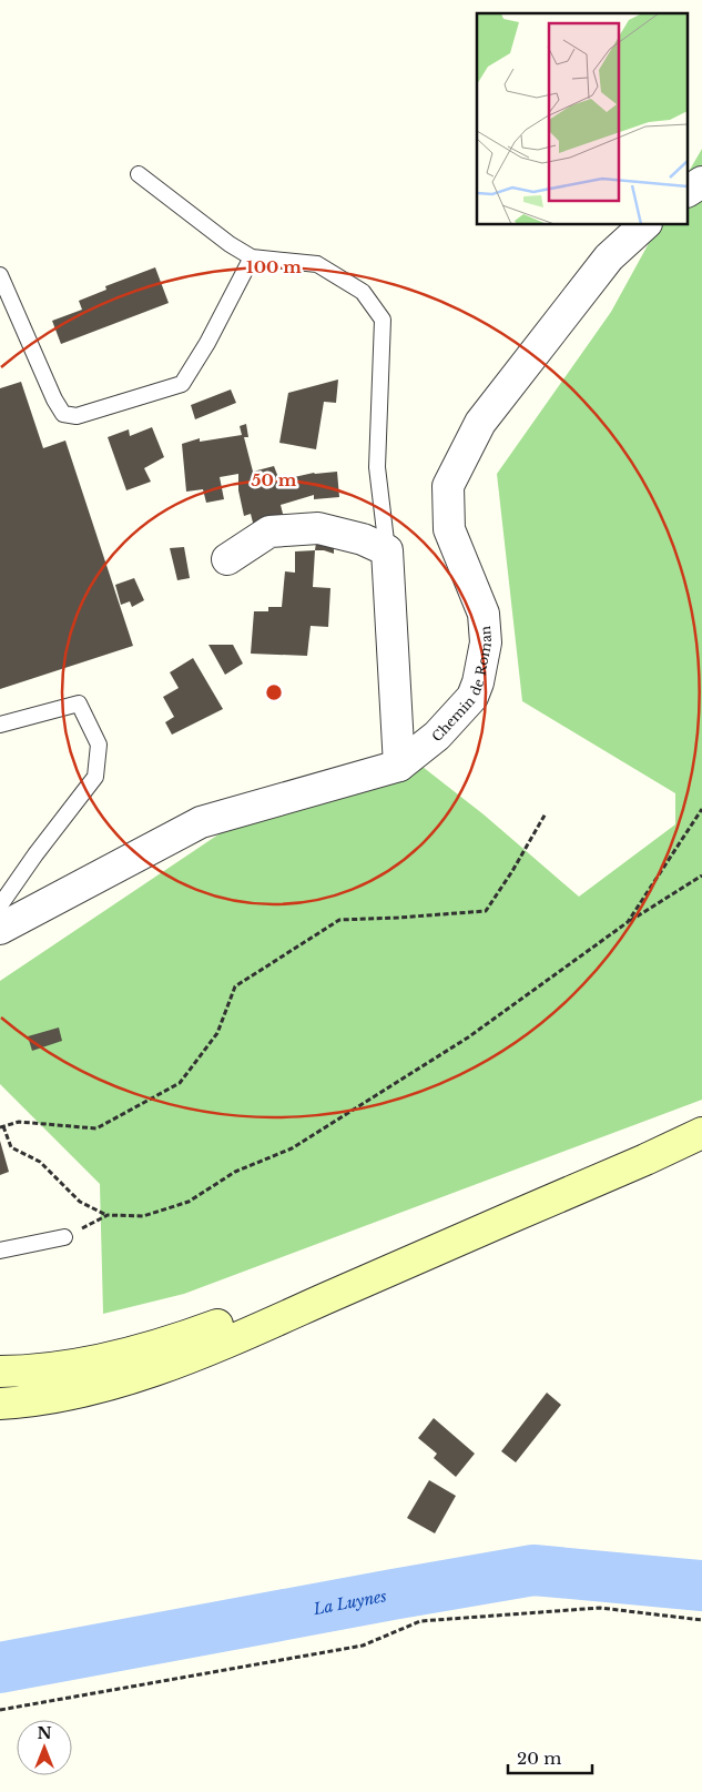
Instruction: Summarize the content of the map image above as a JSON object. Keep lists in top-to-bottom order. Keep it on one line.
{"streets":{"street":["Chemin de Roman"]},"water":["La Luynes"],"scale_bar":"20 m","north":"top","rings":["100 m","50 m"]}
